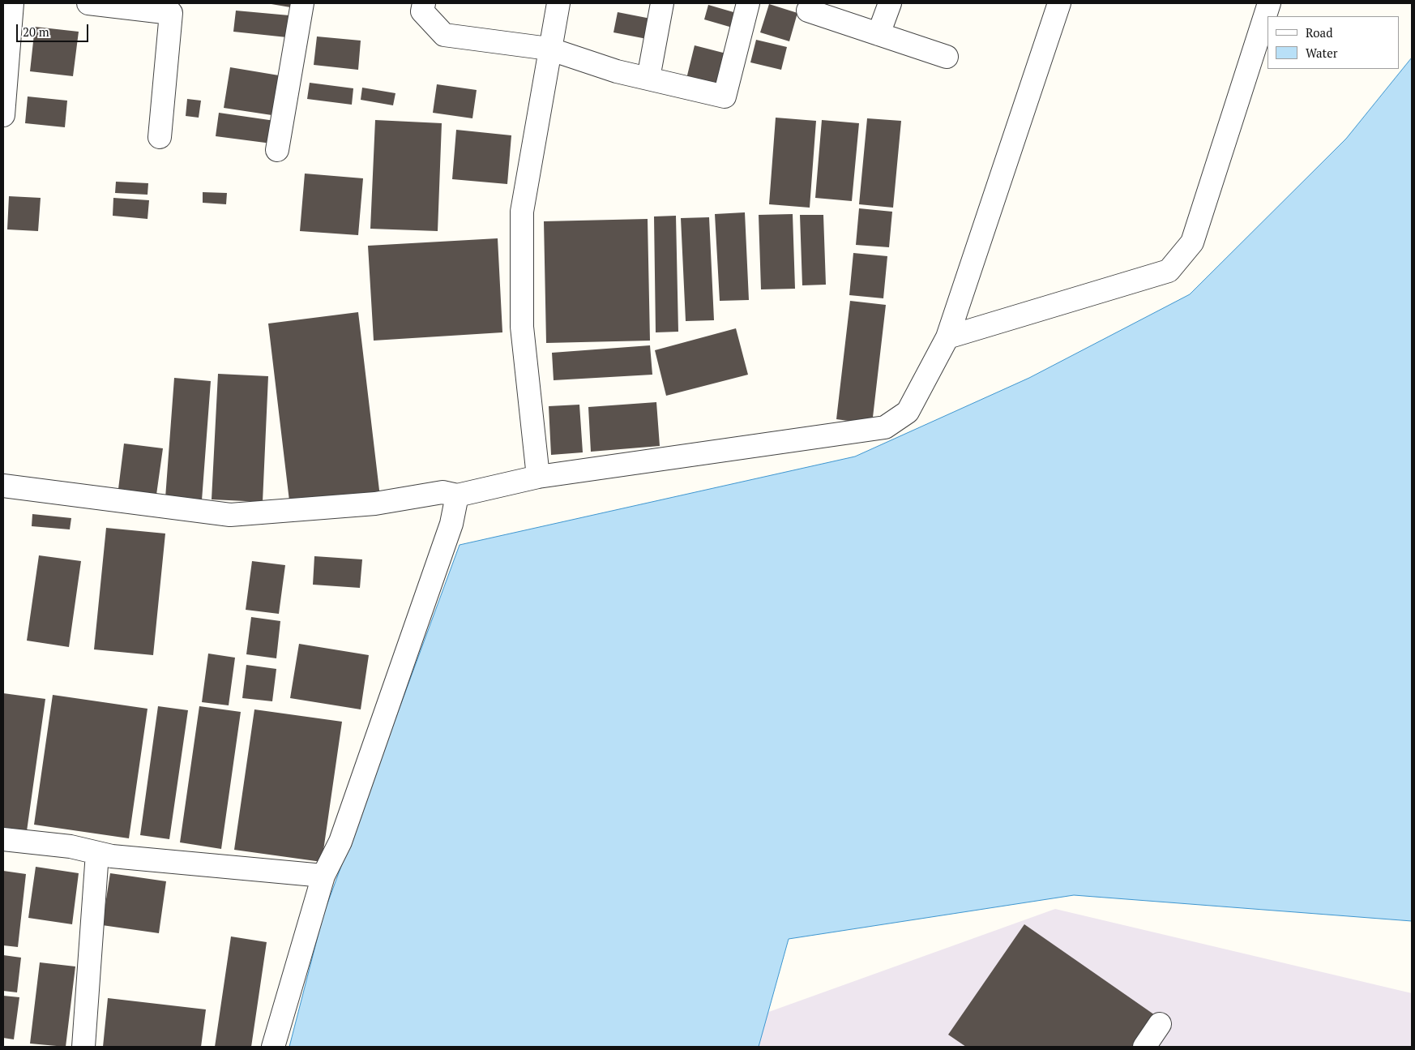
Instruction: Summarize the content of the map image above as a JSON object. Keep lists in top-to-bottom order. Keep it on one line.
{"legend":["Road","Water"],"scale_bar":"20 m"}
